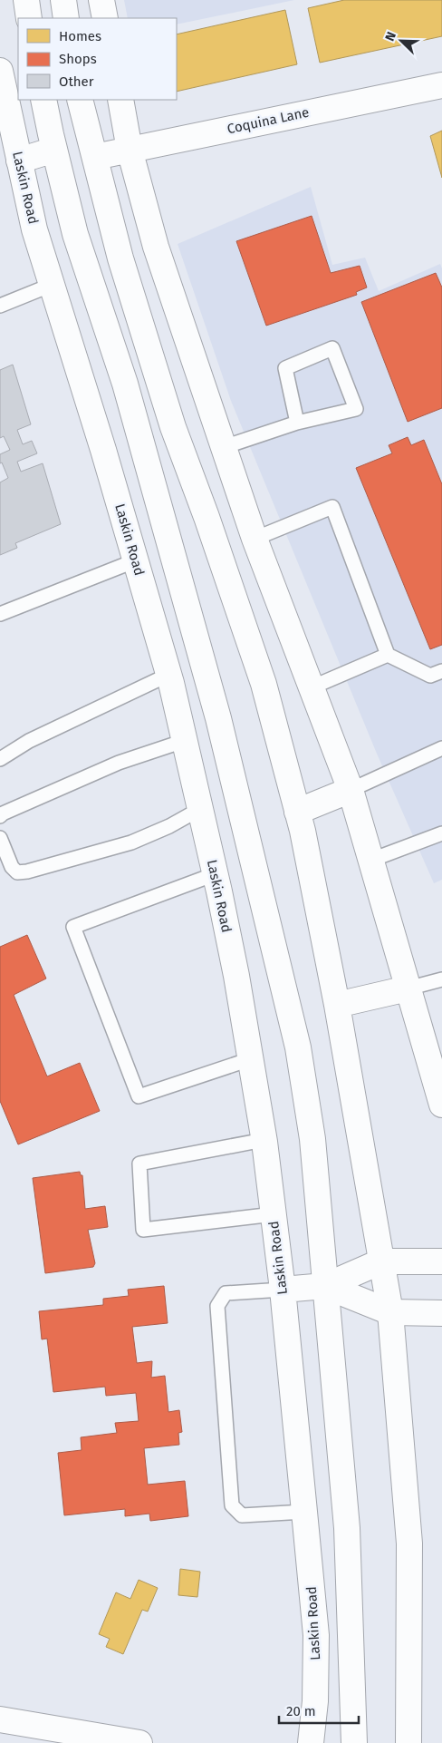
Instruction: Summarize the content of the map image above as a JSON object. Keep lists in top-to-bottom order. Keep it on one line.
{"streets":{"main road":["Coquina Lane","Laskin Road"]},"legend":["Homes","Shops","Other"],"scale_bar":"20 m","north":"top left"}
